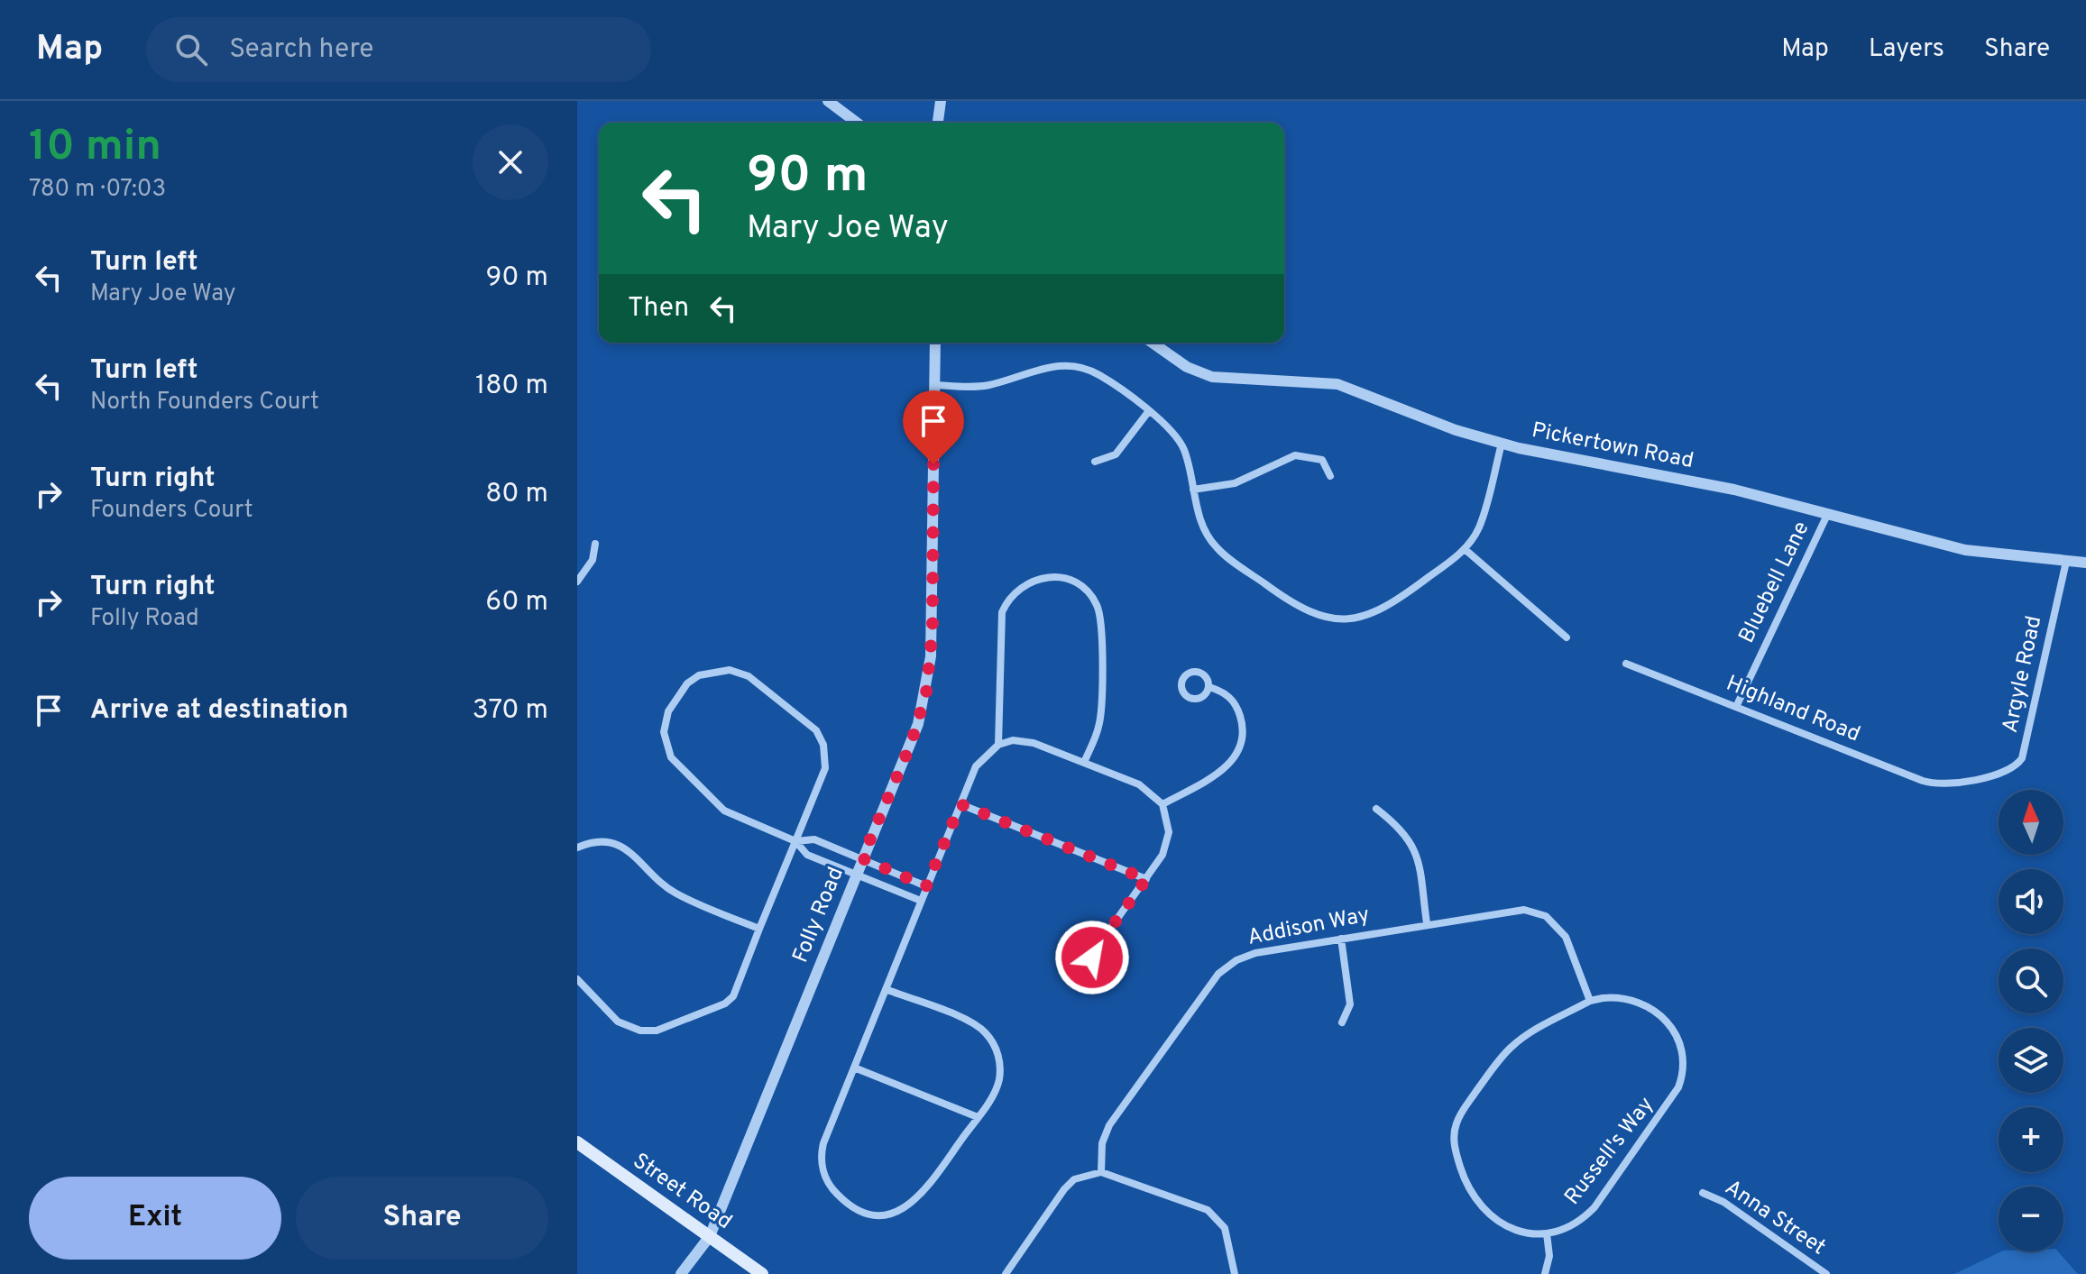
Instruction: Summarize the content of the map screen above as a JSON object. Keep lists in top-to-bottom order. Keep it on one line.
{"streets":{"main road":["Street Road"],"street":["Pickertown Road","Bluebell Lane","Argyle Road","Highland Road","Folly Road","Addison Way","Russell's Way","Anna Street"]},"crossings":[["Pickertown Road","Bluebell Lane"],["Pickertown Road","Argyle Road"],["Bluebell Lane","Highland Road"],["Argyle Road","Highland Road"],["Folly Road","Street Road"],["Addison Way","Russell's Way"]],"north":"top","page":{"header":"Map","search":"Search here","nav":["Map","Layers","Share"],"heading":["10 min","780 m · 07:03"],"turn":["90 m","Mary Joe Way"],"list":[{"name":"Turn left","note":"Mary Joe Way","value":"90 m"},{"name":"Turn left","note":"North Founders Court","value":"180 m"},{"name":"Turn right","note":"Founders Court","value":"80 m"},{"name":"Turn right","note":"Folly Road","value":"60 m"},{"name":"Arrive at destination","value":"370 m"}],"then":"Then","map_buttons":["+","−"],"buttons":["Exit","Share"]}}
